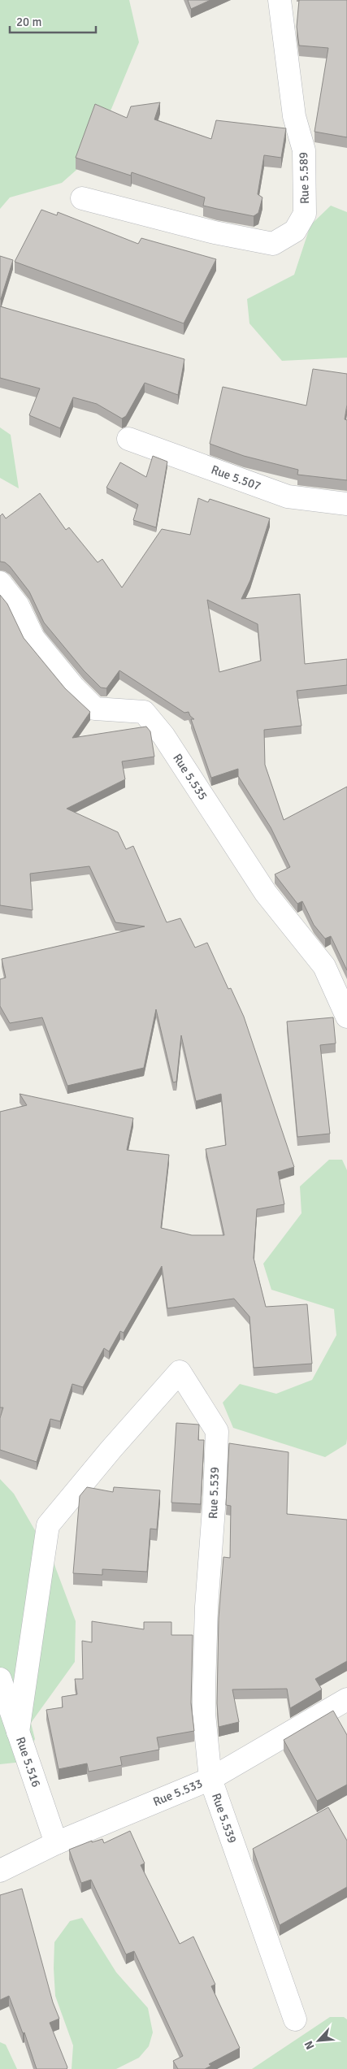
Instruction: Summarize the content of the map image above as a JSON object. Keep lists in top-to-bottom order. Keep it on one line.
{"streets":{"street":["Rue 5.589","Rue 5.507","Rue 5.535","Rue 5.539","Rue 5.516","Rue 5.533"]},"crossings":[["Rue 5.539","Rue 5.516"],["Rue 5.539","Rue 5.533"],["Rue 5.516","Rue 5.533"]],"scale_bar":"20 m","north":"bottom left"}
